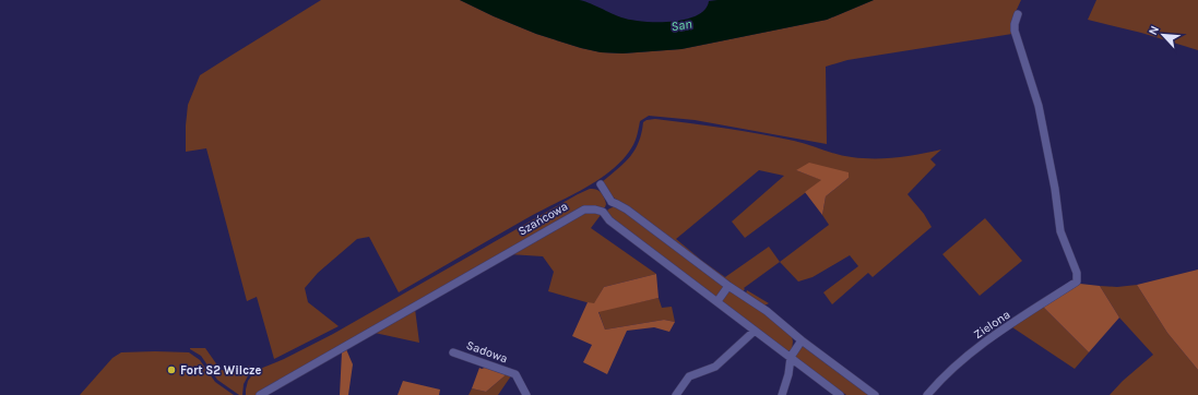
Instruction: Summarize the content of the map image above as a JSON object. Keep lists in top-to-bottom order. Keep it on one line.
{"streets":{"street":["Szańcowa","Zielona","Sadowa"]},"water":["San"],"places":["Fort S2 Wilcze"],"north":"top left"}
